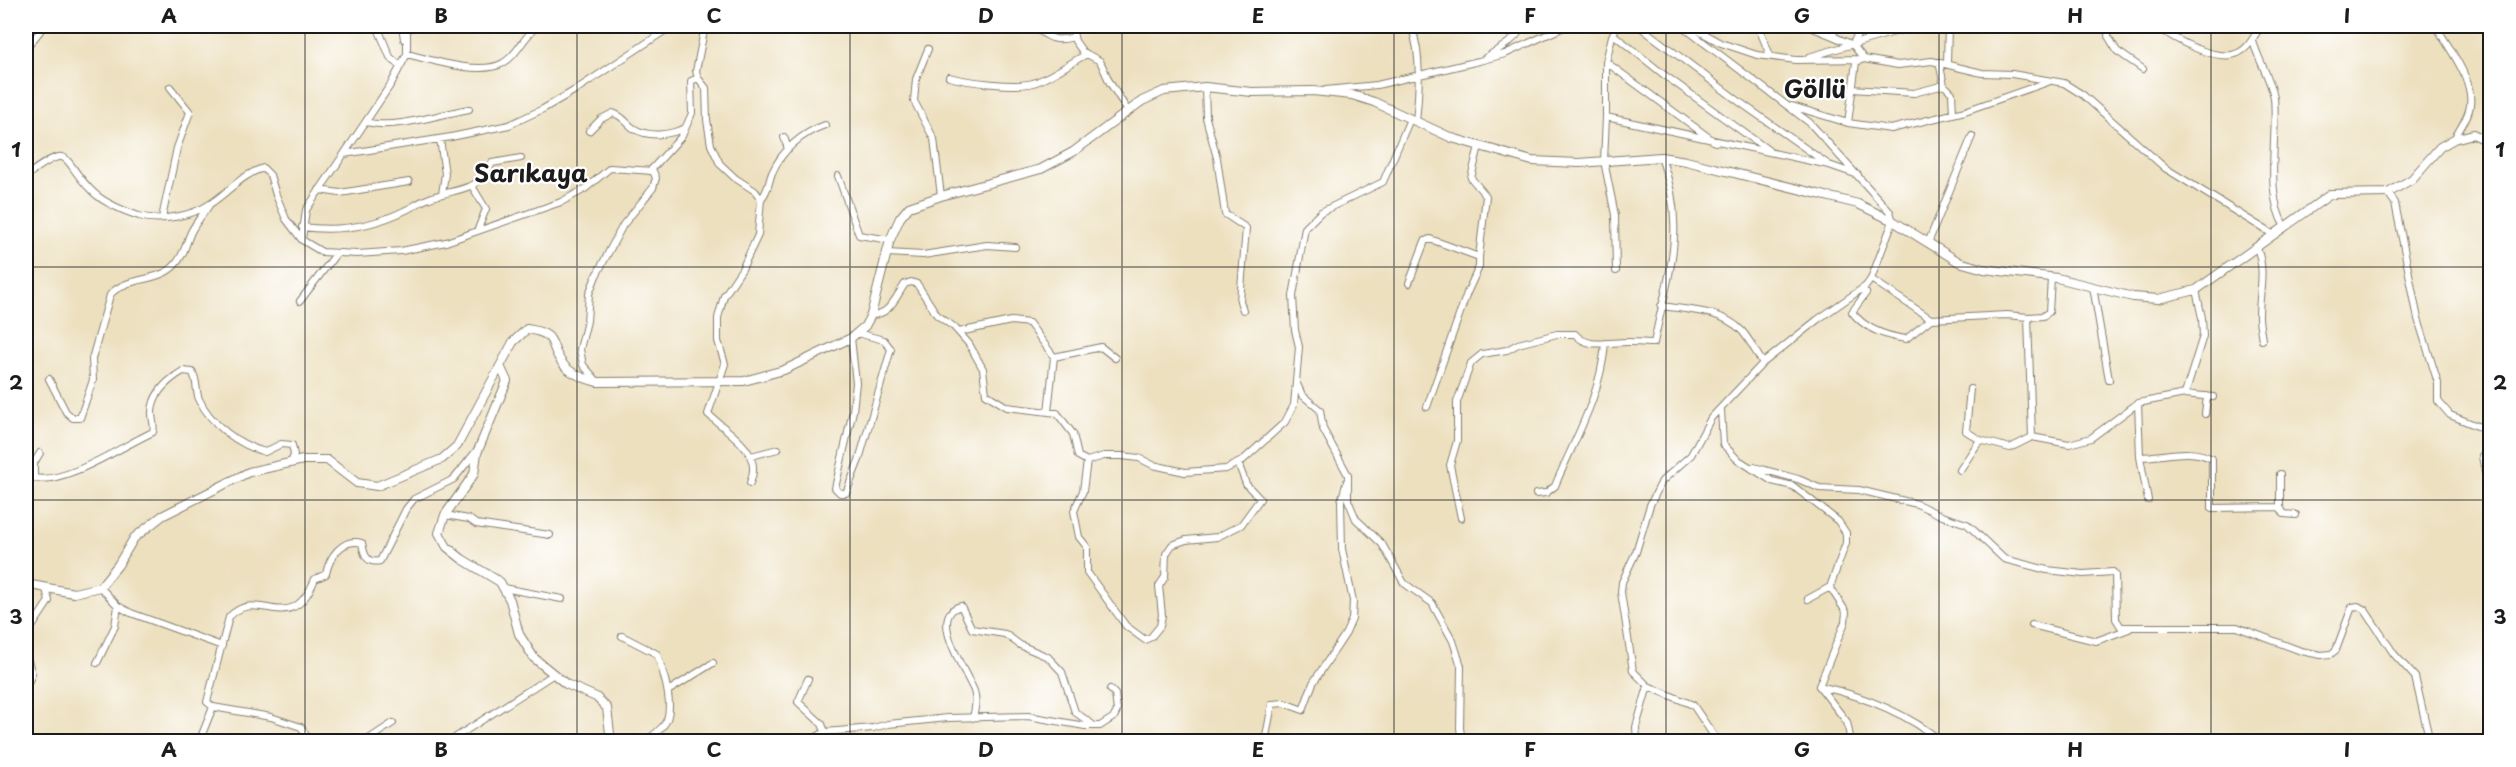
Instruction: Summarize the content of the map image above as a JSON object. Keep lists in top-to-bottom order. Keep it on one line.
{"districts":["Göllü","Sarıkaya"],"grid":{"columns":["A","B","C","D","E","F","G","H","I"],"rows":["1","2","3"]}}
